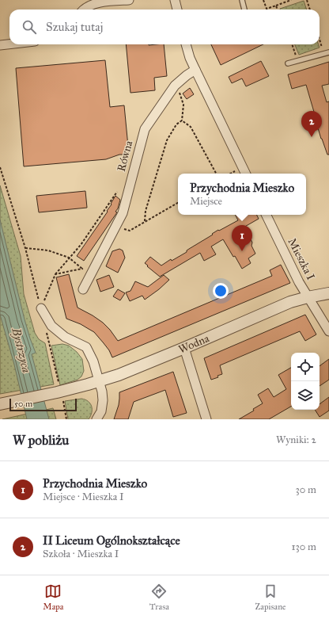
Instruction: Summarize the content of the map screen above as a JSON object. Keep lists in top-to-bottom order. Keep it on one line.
{"streets":{"street":["Równa","Mieszka I","Wodna"]},"crossings":[["Mieszka I","Wodna"]],"water":["Bystrzyca"],"scale_bar":"50 m","page":{"search":"Szukaj tutaj","pins":["2","1"],"popup":["Przychodnia Mieszko","Miejsce"],"scale":"50 m","heading":["W pobliżu","Wyniki: 2"],"list":[{"mark":"1","name":"Przychodnia Mieszko","note":"Miejsce · Mieszka I","value":"30 m"},{"mark":"2","name":"II Liceum Ogólnokształcące","note":"Szkoła · Mieszka I","value":"130 m"}],"nav":["Mapa","Trasa","Zapisane"]}}
